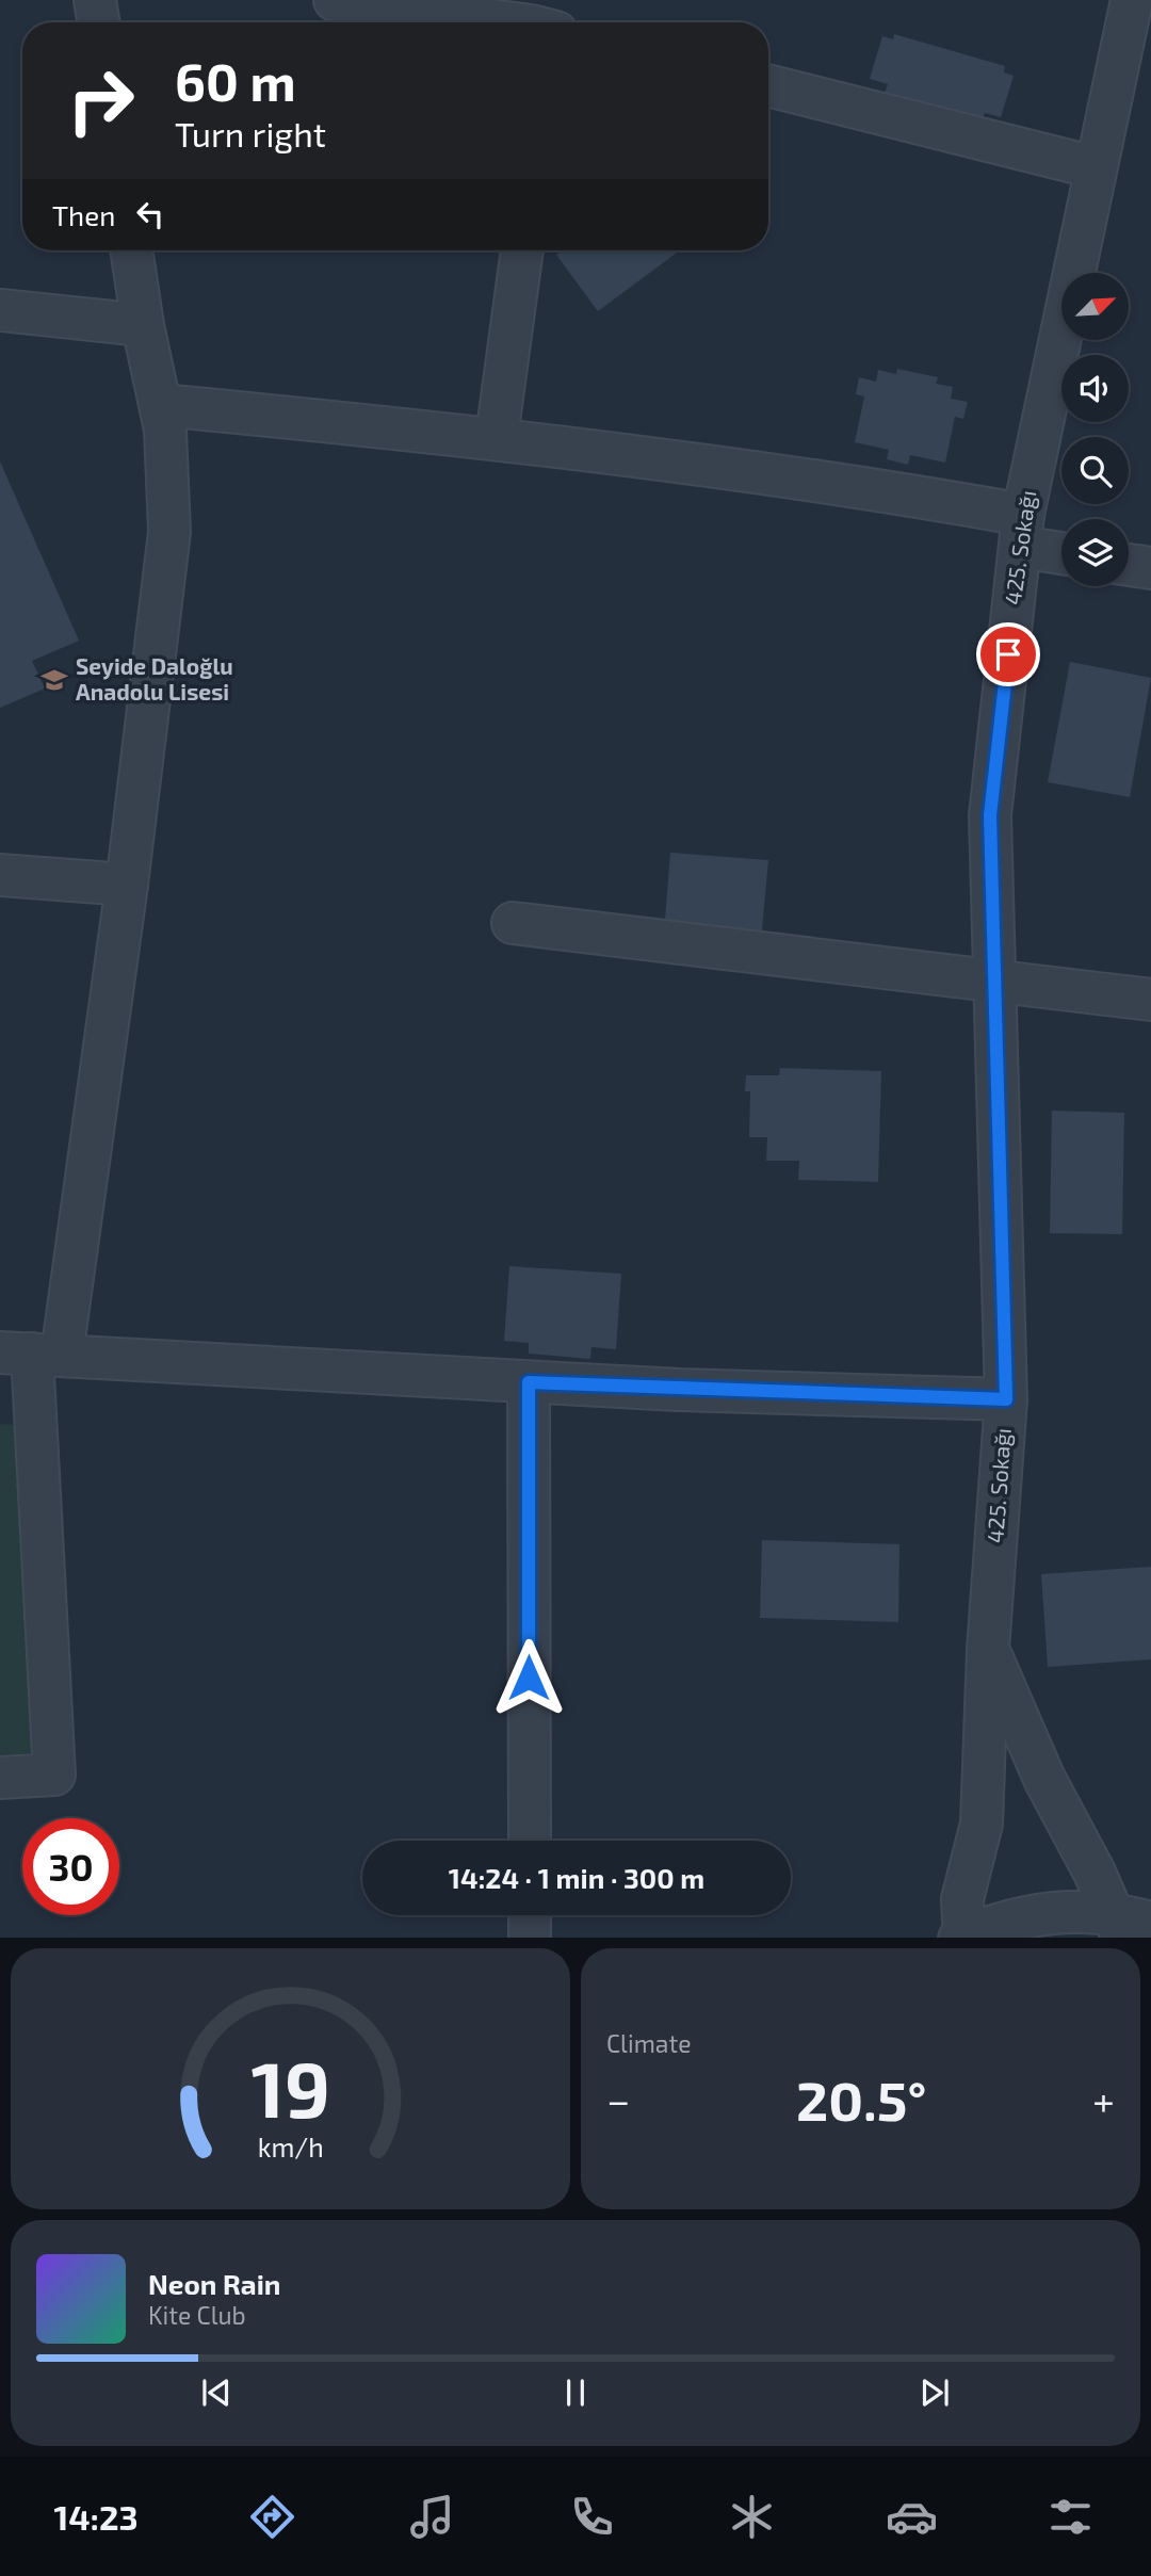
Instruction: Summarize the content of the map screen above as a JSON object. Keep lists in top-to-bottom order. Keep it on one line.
{"streets":{"street":["425. Sokağı"]},"places":{"school or university":["Seyide Daloğlu Anadolu Lisesi"]},"north":"top right","page":{"turn":["60 m","Turn right"],"then":"Then","limit":"30","trip":"14:24 · 1 min · 300 m","tile":"Climate","heat":["−","20.5°","+"],"song":["Neon Rain","Kite Club"],"tabs":"14:23","gauge":["19","km/h"]}}
